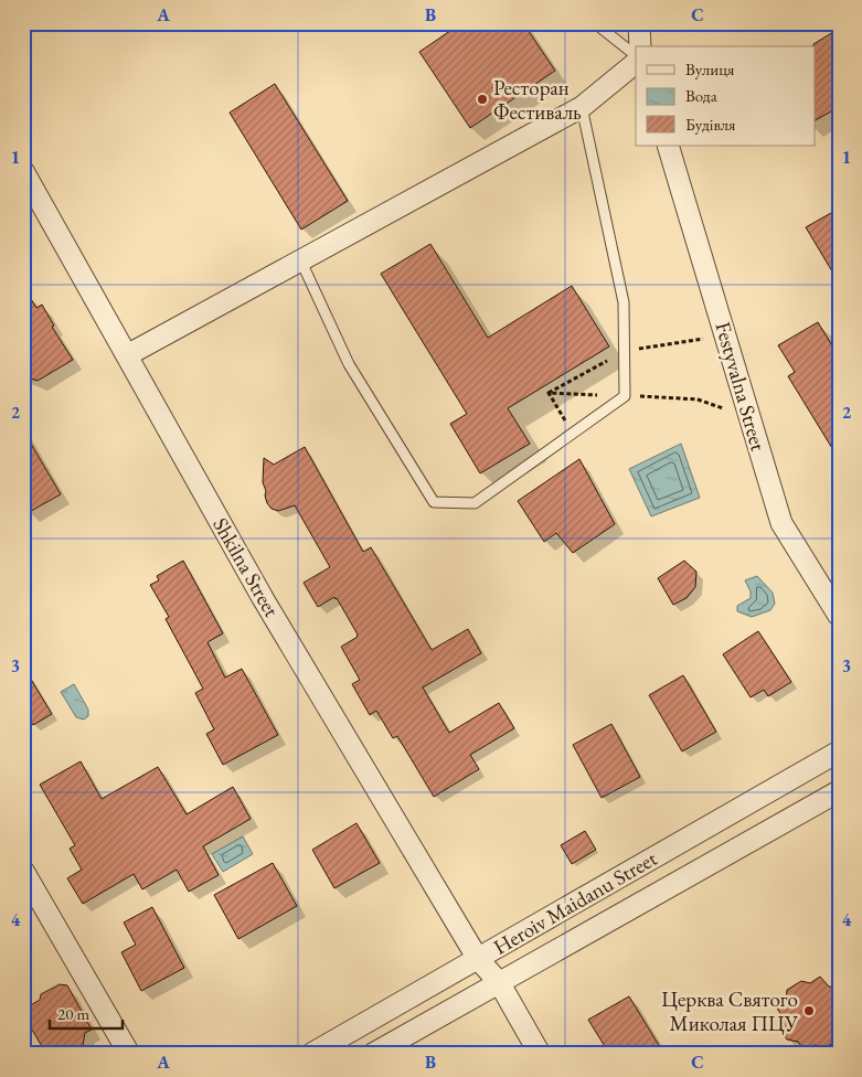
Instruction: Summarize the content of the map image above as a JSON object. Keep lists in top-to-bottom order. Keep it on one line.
{"streets":{"street":["Festyvalna Street","Shkilna Street","Heroiv Maidanu Street"]},"crossings":[["Shkilna Street","Heroiv Maidanu Street"]],"places":["Ресторан Фестиваль","Церква Святого Миколая ПЦУ"],"legend":["Вулиця","Вода","Будівля"],"scale_bar":"20 m","grid":{"columns":["A","B","C"],"rows":["1","2","3","4"]}}
